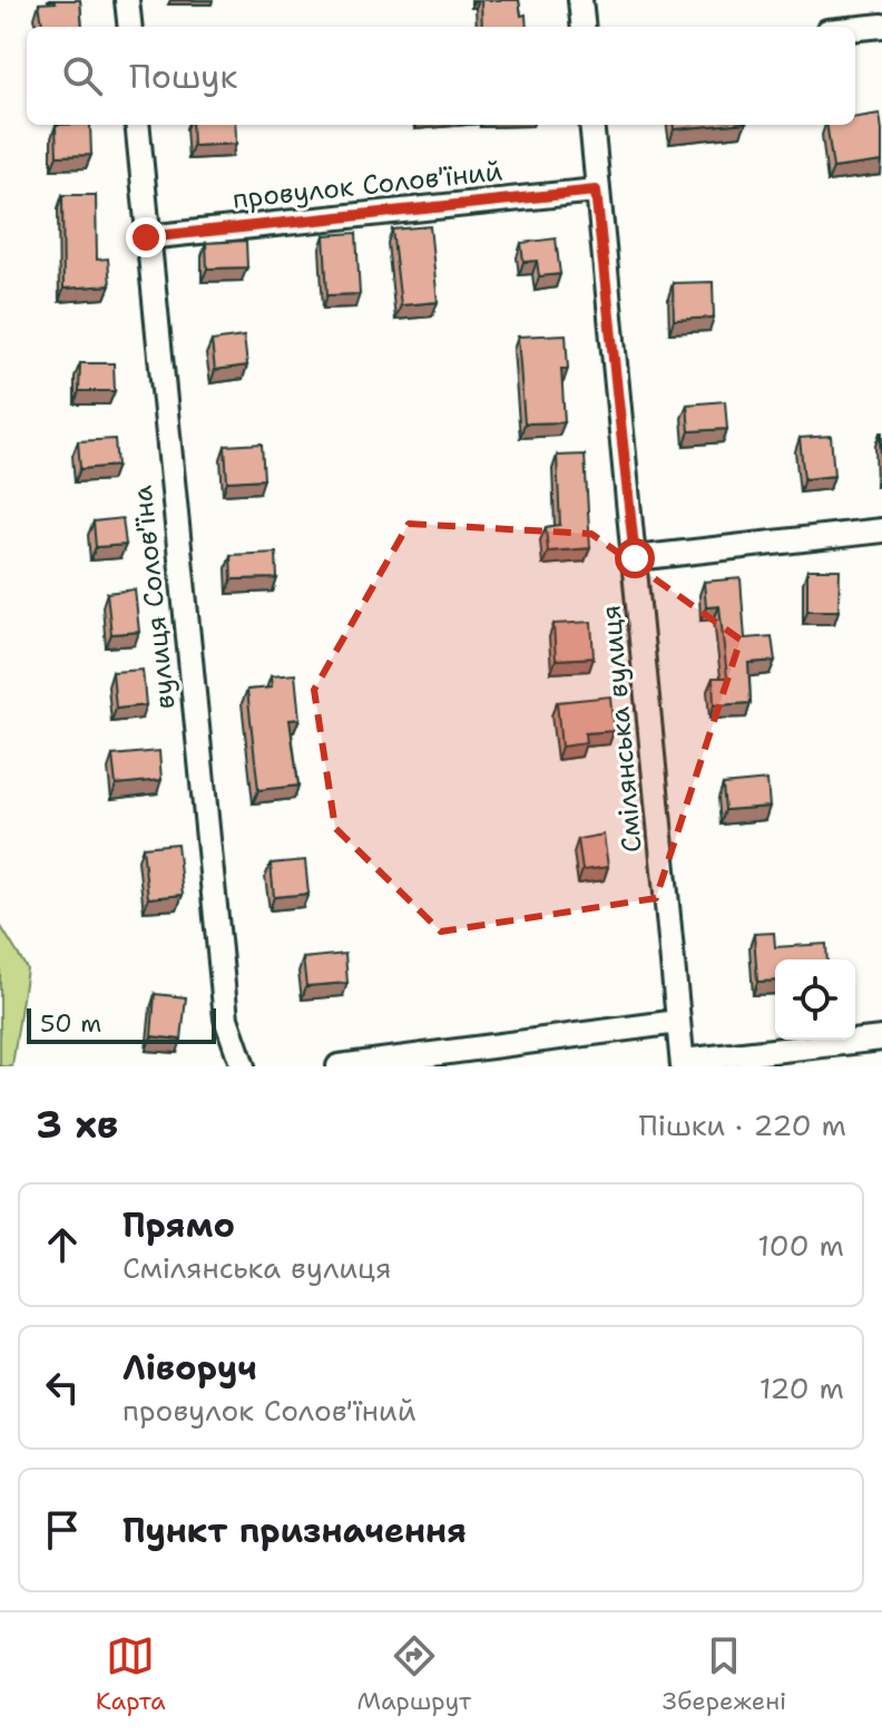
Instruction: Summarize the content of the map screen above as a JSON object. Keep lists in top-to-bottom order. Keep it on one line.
{"streets":{"street":["провулок Солов'їний","вулиця Солов'їна","Смілянська вулиця"]},"crossings":[["провулок Солов'їний","вулиця Солов'їна"],["провулок Солов'їний","Смілянська вулиця"]],"scale_bar":"50 m","page":{"search":"Пошук","scale":"50 m","heading":["3 хв","Пішки · 220 m"],"list":[["Прямо","Смілянська вулиця","100 m"],["Ліворуч","провулок Солов'їний","120 m"],"Пункт призначення"],"nav":["Карта","Маршрут","Збережені"]}}
